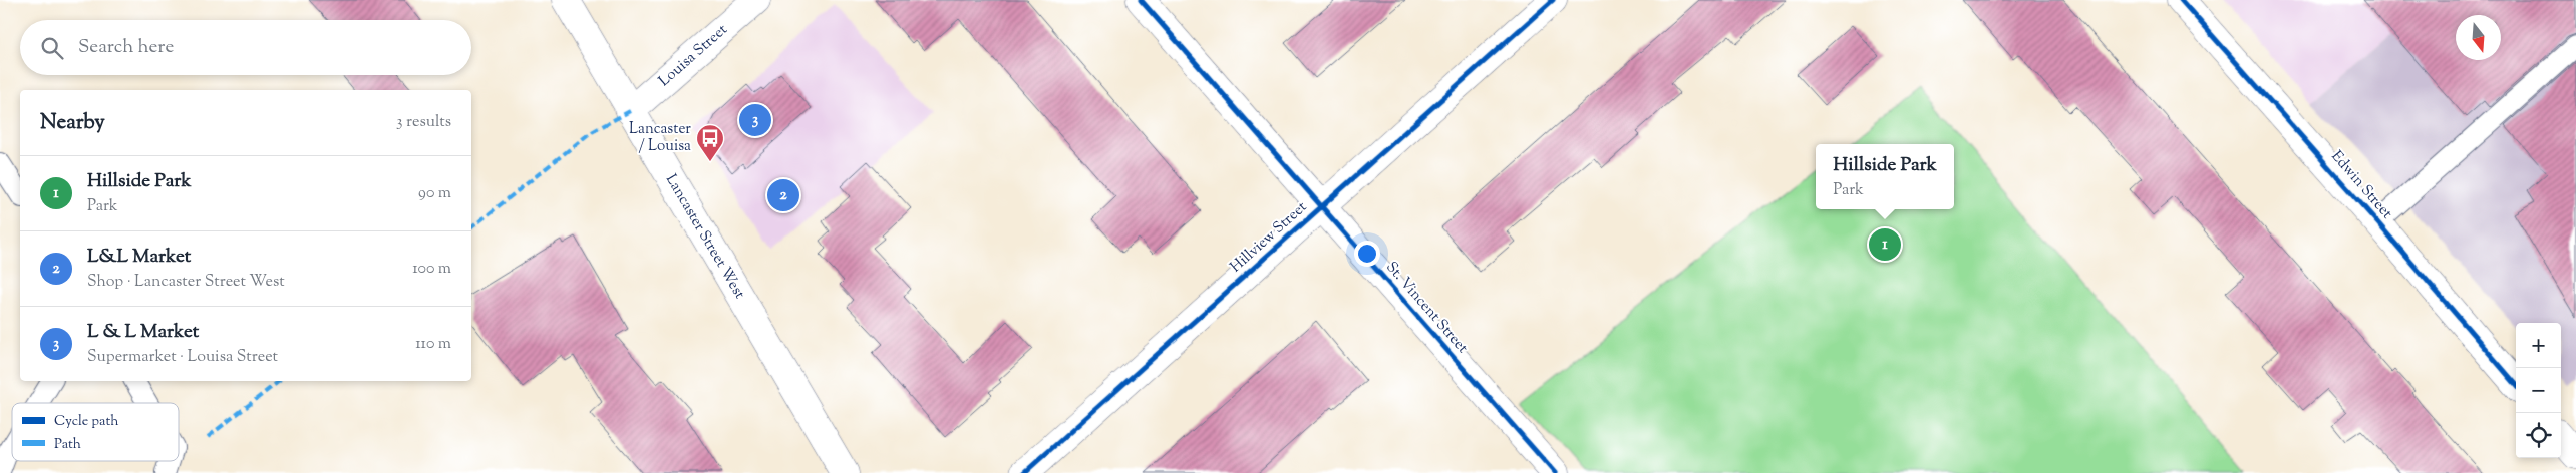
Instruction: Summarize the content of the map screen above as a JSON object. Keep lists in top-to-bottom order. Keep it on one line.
{"streets":{"street":["Louisa Street","Edwin Street","Lancaster Street West","Hillview Street","St. Vincent Street"]},"crossings":[["Louisa Street","Lancaster Street West"],["Hillview Street","St. Vincent Street"]],"places":{"bus stop":["Lancaster / Louisa"]},"legend":["Cycle path","Path"],"north":"bottom","page":{"search":"Search here","heading":["Nearby","3 results"],"pins":["3","2","1"],"popup":["Hillside Park","Park"],"list":[{"mark":"1","name":"Hillside Park","note":"Park","value":"90 m"},{"mark":"2","name":"L&L Market","note":"Shop · Lancaster Street West","value":"100 m"},{"mark":"3","name":"L & L Market","note":"Supermarket · Louisa Street","value":"110 m"}],"map_buttons":["+","−"]}}
